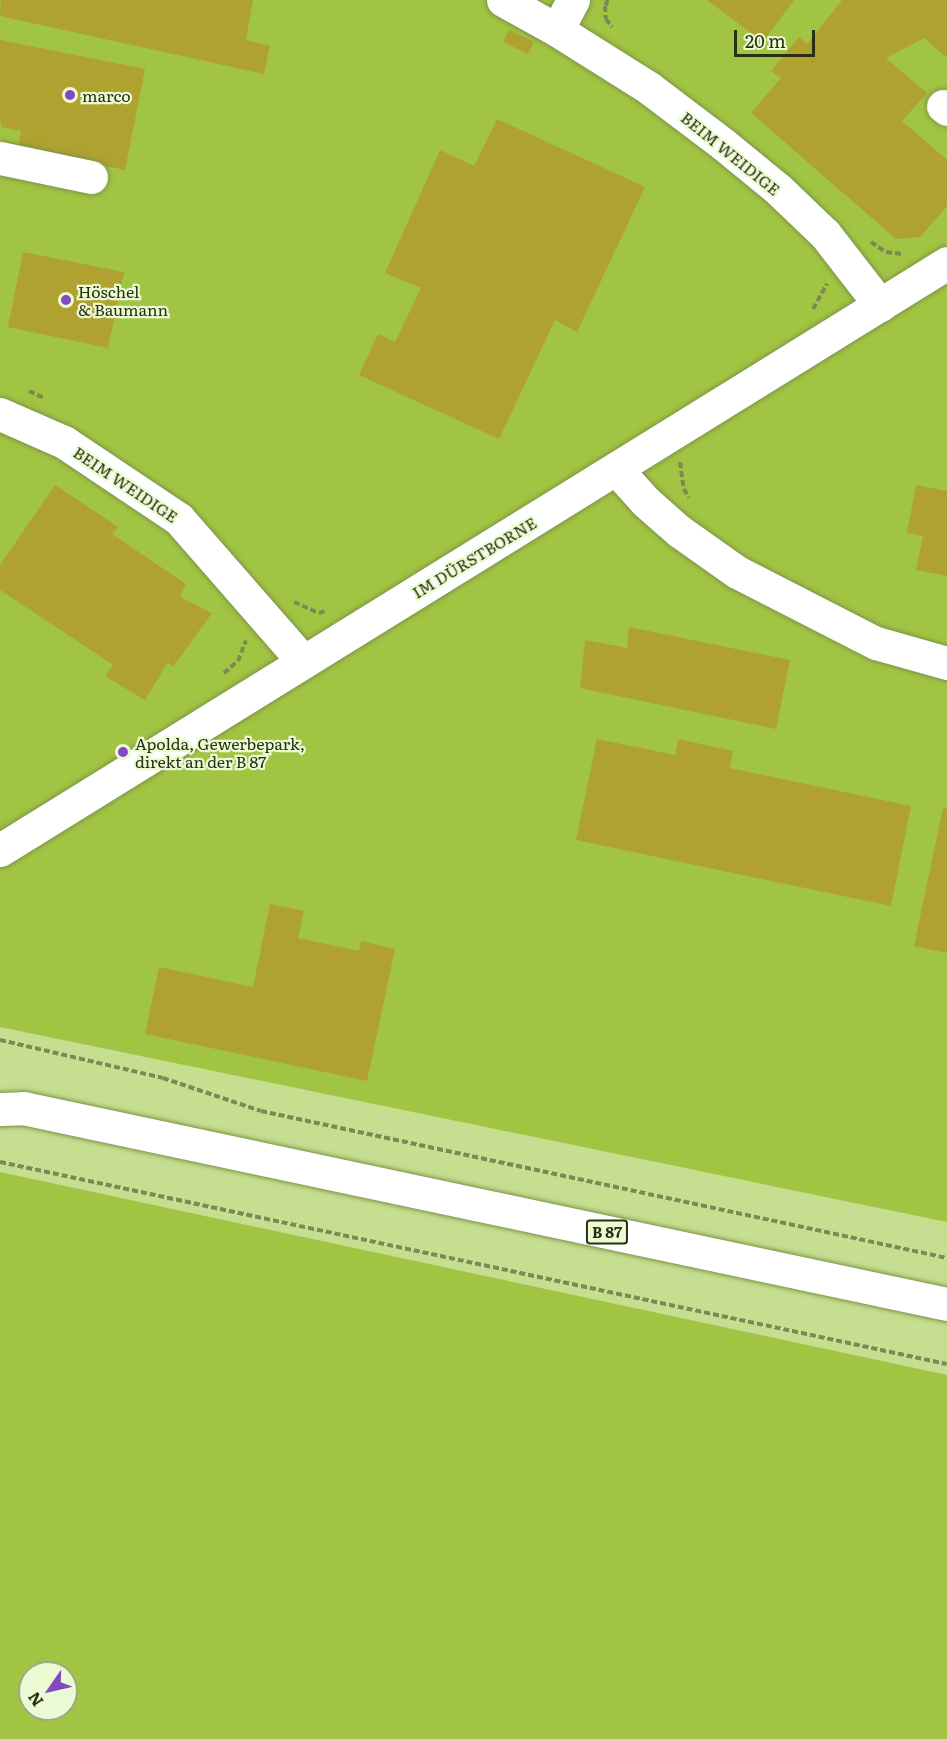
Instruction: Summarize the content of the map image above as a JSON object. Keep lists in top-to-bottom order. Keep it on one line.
{"streets":{"street":["BEIM WEIDIGE","IM DÜRSTBORNE","B 87"]},"crossings":[["BEIM WEIDIGE","IM DÜRSTBORNE"]],"places":["marco","Höschel & Baumann","Apolda, Gewerbepark, direkt an der B 87"],"scale_bar":"20 m","north":"bottom left"}
